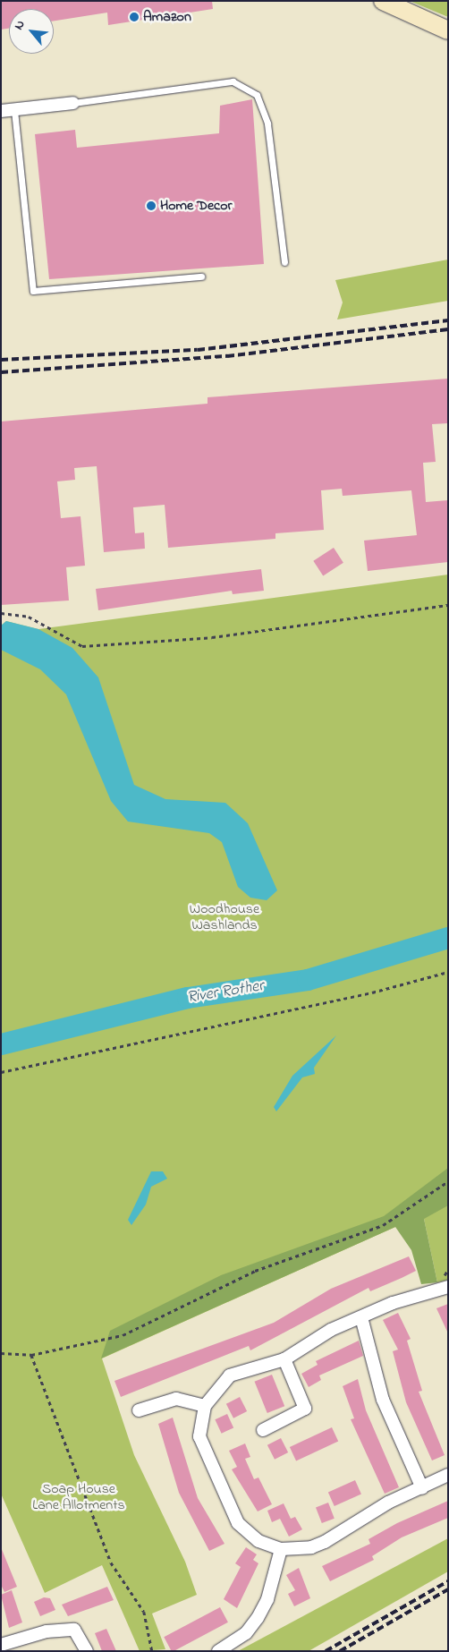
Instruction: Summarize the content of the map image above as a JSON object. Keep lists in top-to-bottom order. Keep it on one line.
{"water":["River Rother"],"parks":["Woodhouse Washlands","Soap House Lane Allotments"],"places":["Amazon","Home Decor"],"north":"top left"}
